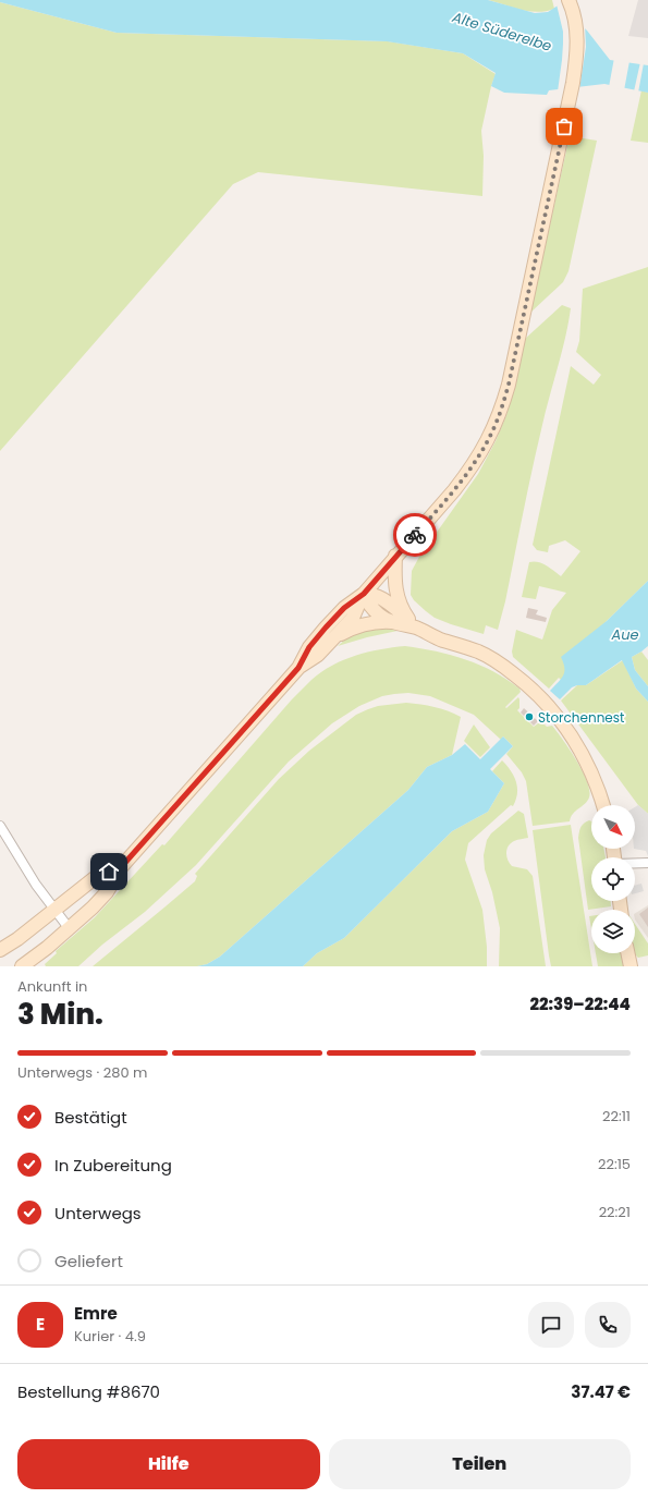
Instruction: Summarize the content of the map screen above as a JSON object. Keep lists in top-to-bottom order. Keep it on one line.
{"water":["Alte Süderelbe","Aue"],"places":["Storchennest"],"north":"bottom right","page":{"heading":["3 Min.","Ankunft in","22:39–22:44"],"panel":["Emre","Kurier · 4.9","Bestellung #8670","37.47 €"],"bar":"Unterwegs · 280 m","list":[["Bestätigt","22:11"],["In Zubereitung","22:15"],["Unterwegs","22:21"],"Geliefert"],"round":"E","buttons":["Hilfe","Teilen"]}}
